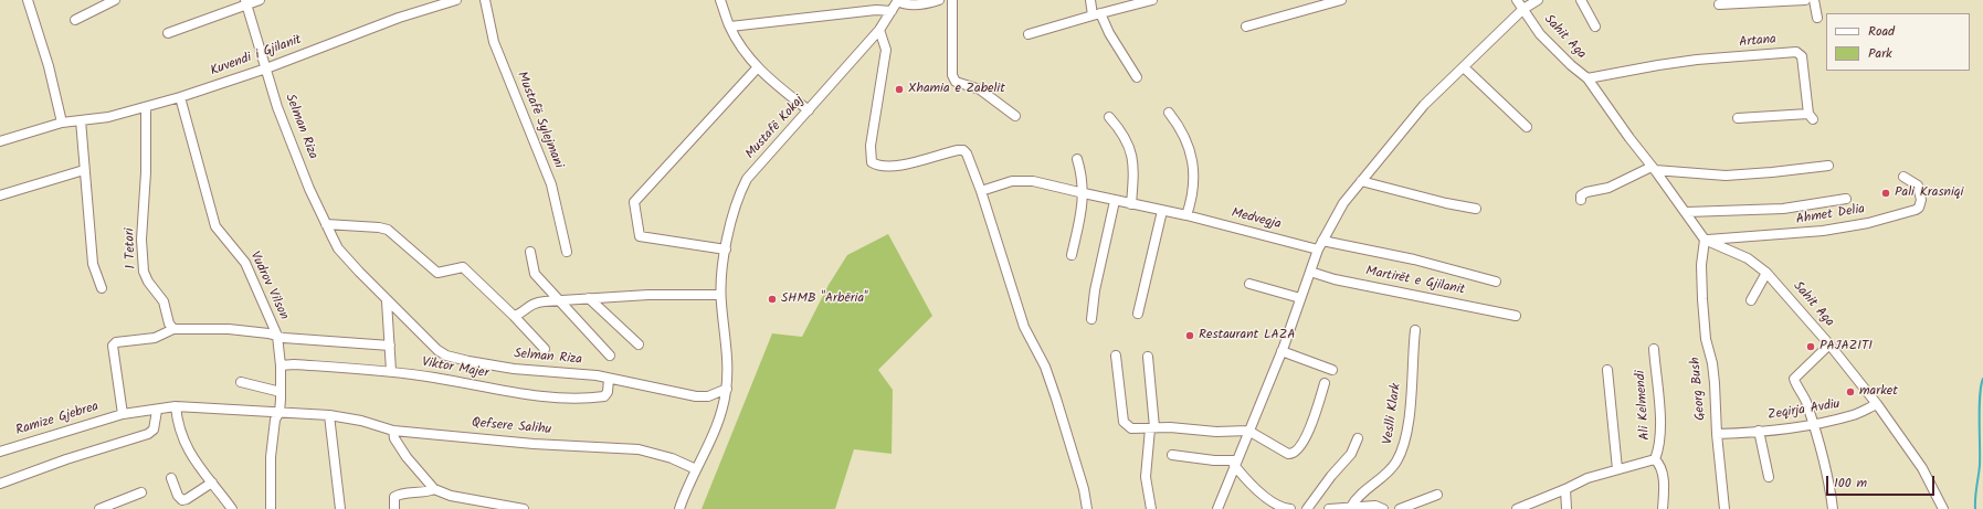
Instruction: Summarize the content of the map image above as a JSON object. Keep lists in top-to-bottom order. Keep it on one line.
{"streets":{"street":["Sahit Aga","Artana","Kuvendi i Gjilanit","Mustafë Sylejmani","Selman Riza","Mustafë Kokaj","Ahmet Delia","Medvegja","1 Tetori","Martirët e Gjilanit","Vudrov Vilson","Viktor Majer","Georg Bush","Ali Kelmendi","Zeqirja Avdiu","Veslli Klark","Ramize Gjebrea","Qefsere Salihu"]},"crossings":[["Sahit Aga","Artana"],["Sahit Aga","Ahmet Delia"],["Sahit Aga","Georg Bush"],["Sahit Aga","Zeqirja Avdiu"],["Kuvendi i Gjilanit","Selman Riza"],["Kuvendi i Gjilanit","1 Tetori"],["Kuvendi i Gjilanit","Vudrov Vilson"],["Selman Riza","Viktor Majer"],["Ahmet Delia","Georg Bush"],["Vudrov Vilson","Viktor Majer"],["Vudrov Vilson","Ramize Gjebrea"],["Georg Bush","Zeqirja Avdiu"],["Ramize Gjebrea","Qefsere Salihu"]],"places":["Xhamia e Zabelit","Pali Krasniqi","SHMB ''Arbëria''","Restaurant LAZA","PAJAZITI","market"],"legend":["Road","Park"],"scale_bar":"100 m"}
